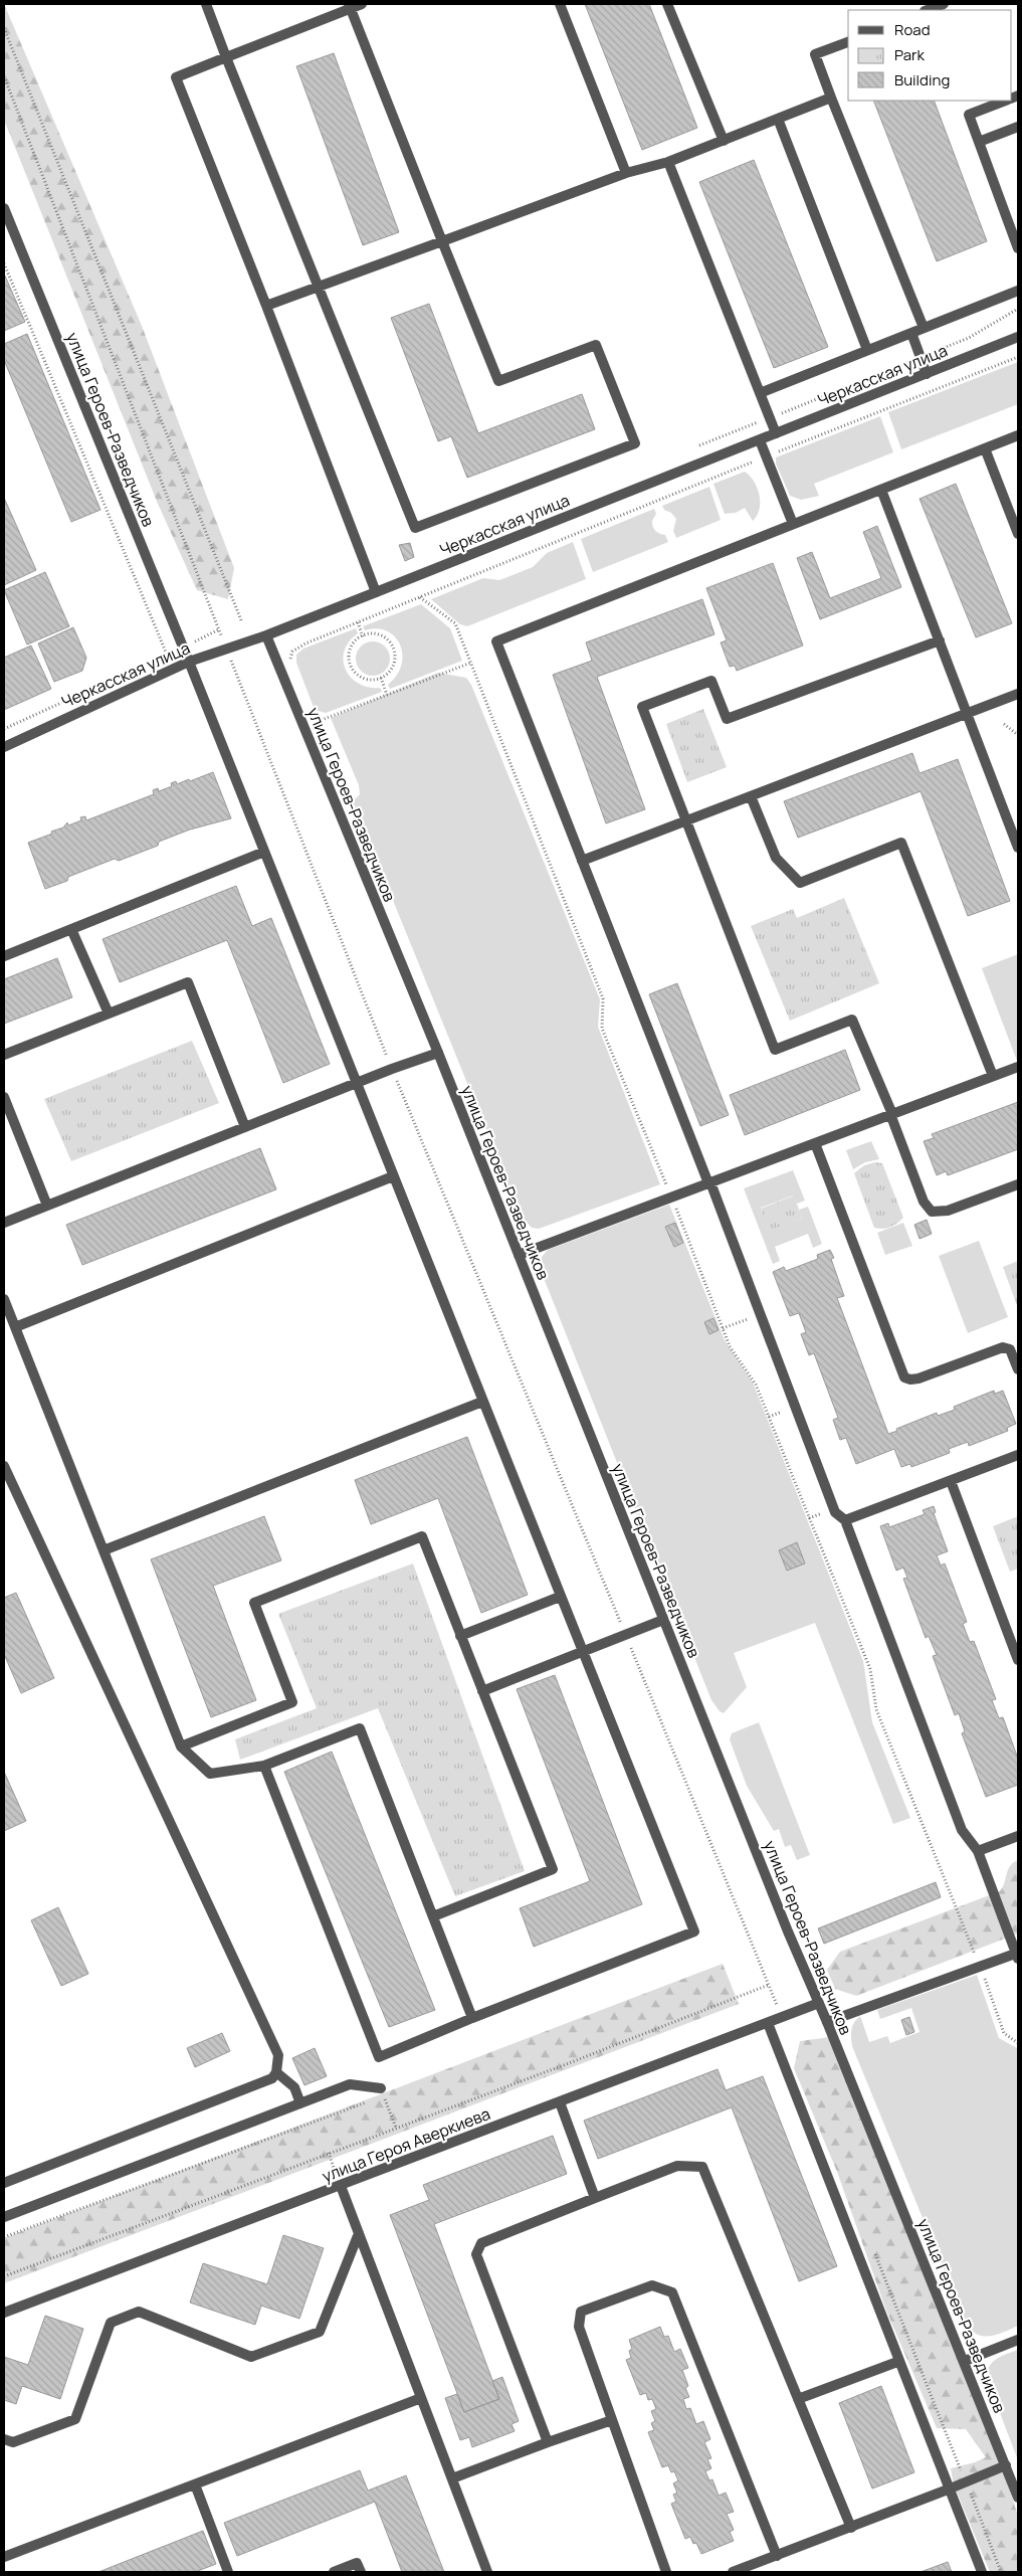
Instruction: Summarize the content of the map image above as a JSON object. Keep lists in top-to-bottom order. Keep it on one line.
{"streets":{"street":["Черкасская улица","улица Героев-Разведчиков","улица Героя Аверкиева"]},"crossings":[["Черкасская улица","улица Героев-Разведчиков"],["улица Героев-Разведчиков","улица Героя Аверкиева"]],"legend":["Road","Park","Building"]}
